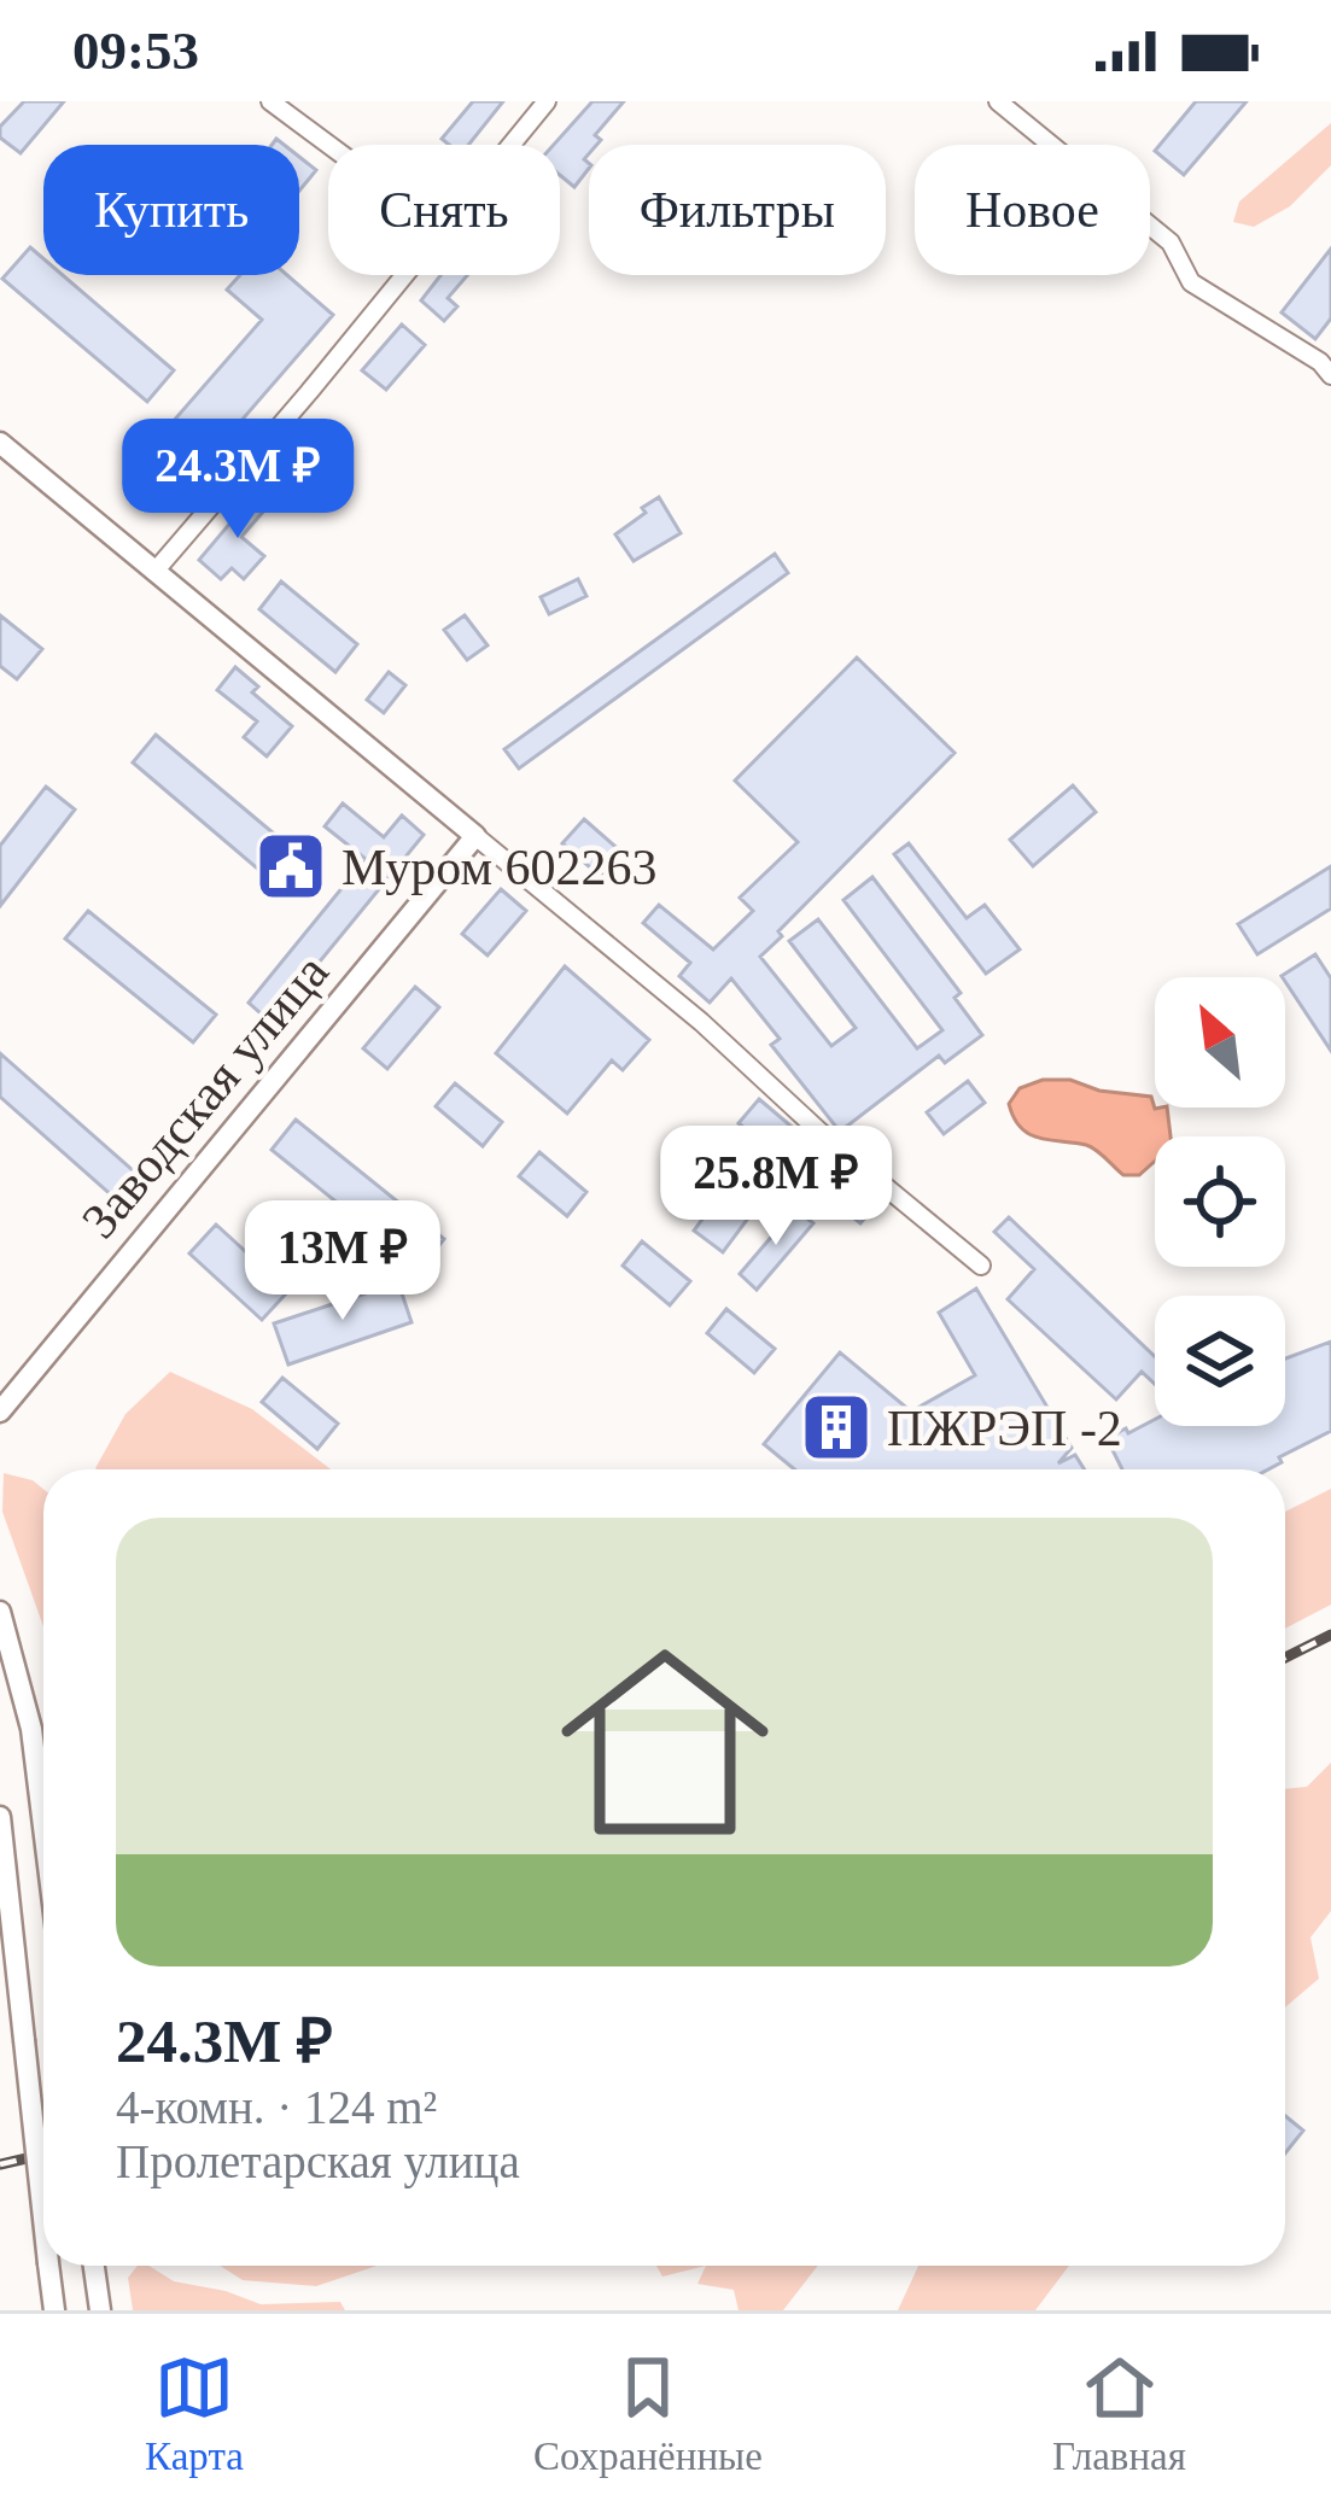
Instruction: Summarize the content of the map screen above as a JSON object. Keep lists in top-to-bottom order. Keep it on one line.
{"streets":{"street":["Заводская улица"]},"places":{"public building":["Муром 602263"],"building":["ПЖРЭП -2"]},"north":"top left","page":{"status":"09:53","chip":["Купить","Снять","Фильтры","Новое"],"price":["24.3M ₽","25.8M ₽","13M ₽"],"list":[{"name":"24.3M ₽","note":"4-комн. · 124 m² · Пролетарская улица"}],"tabs":["Карта","Сохранённые","Главная"]}}
